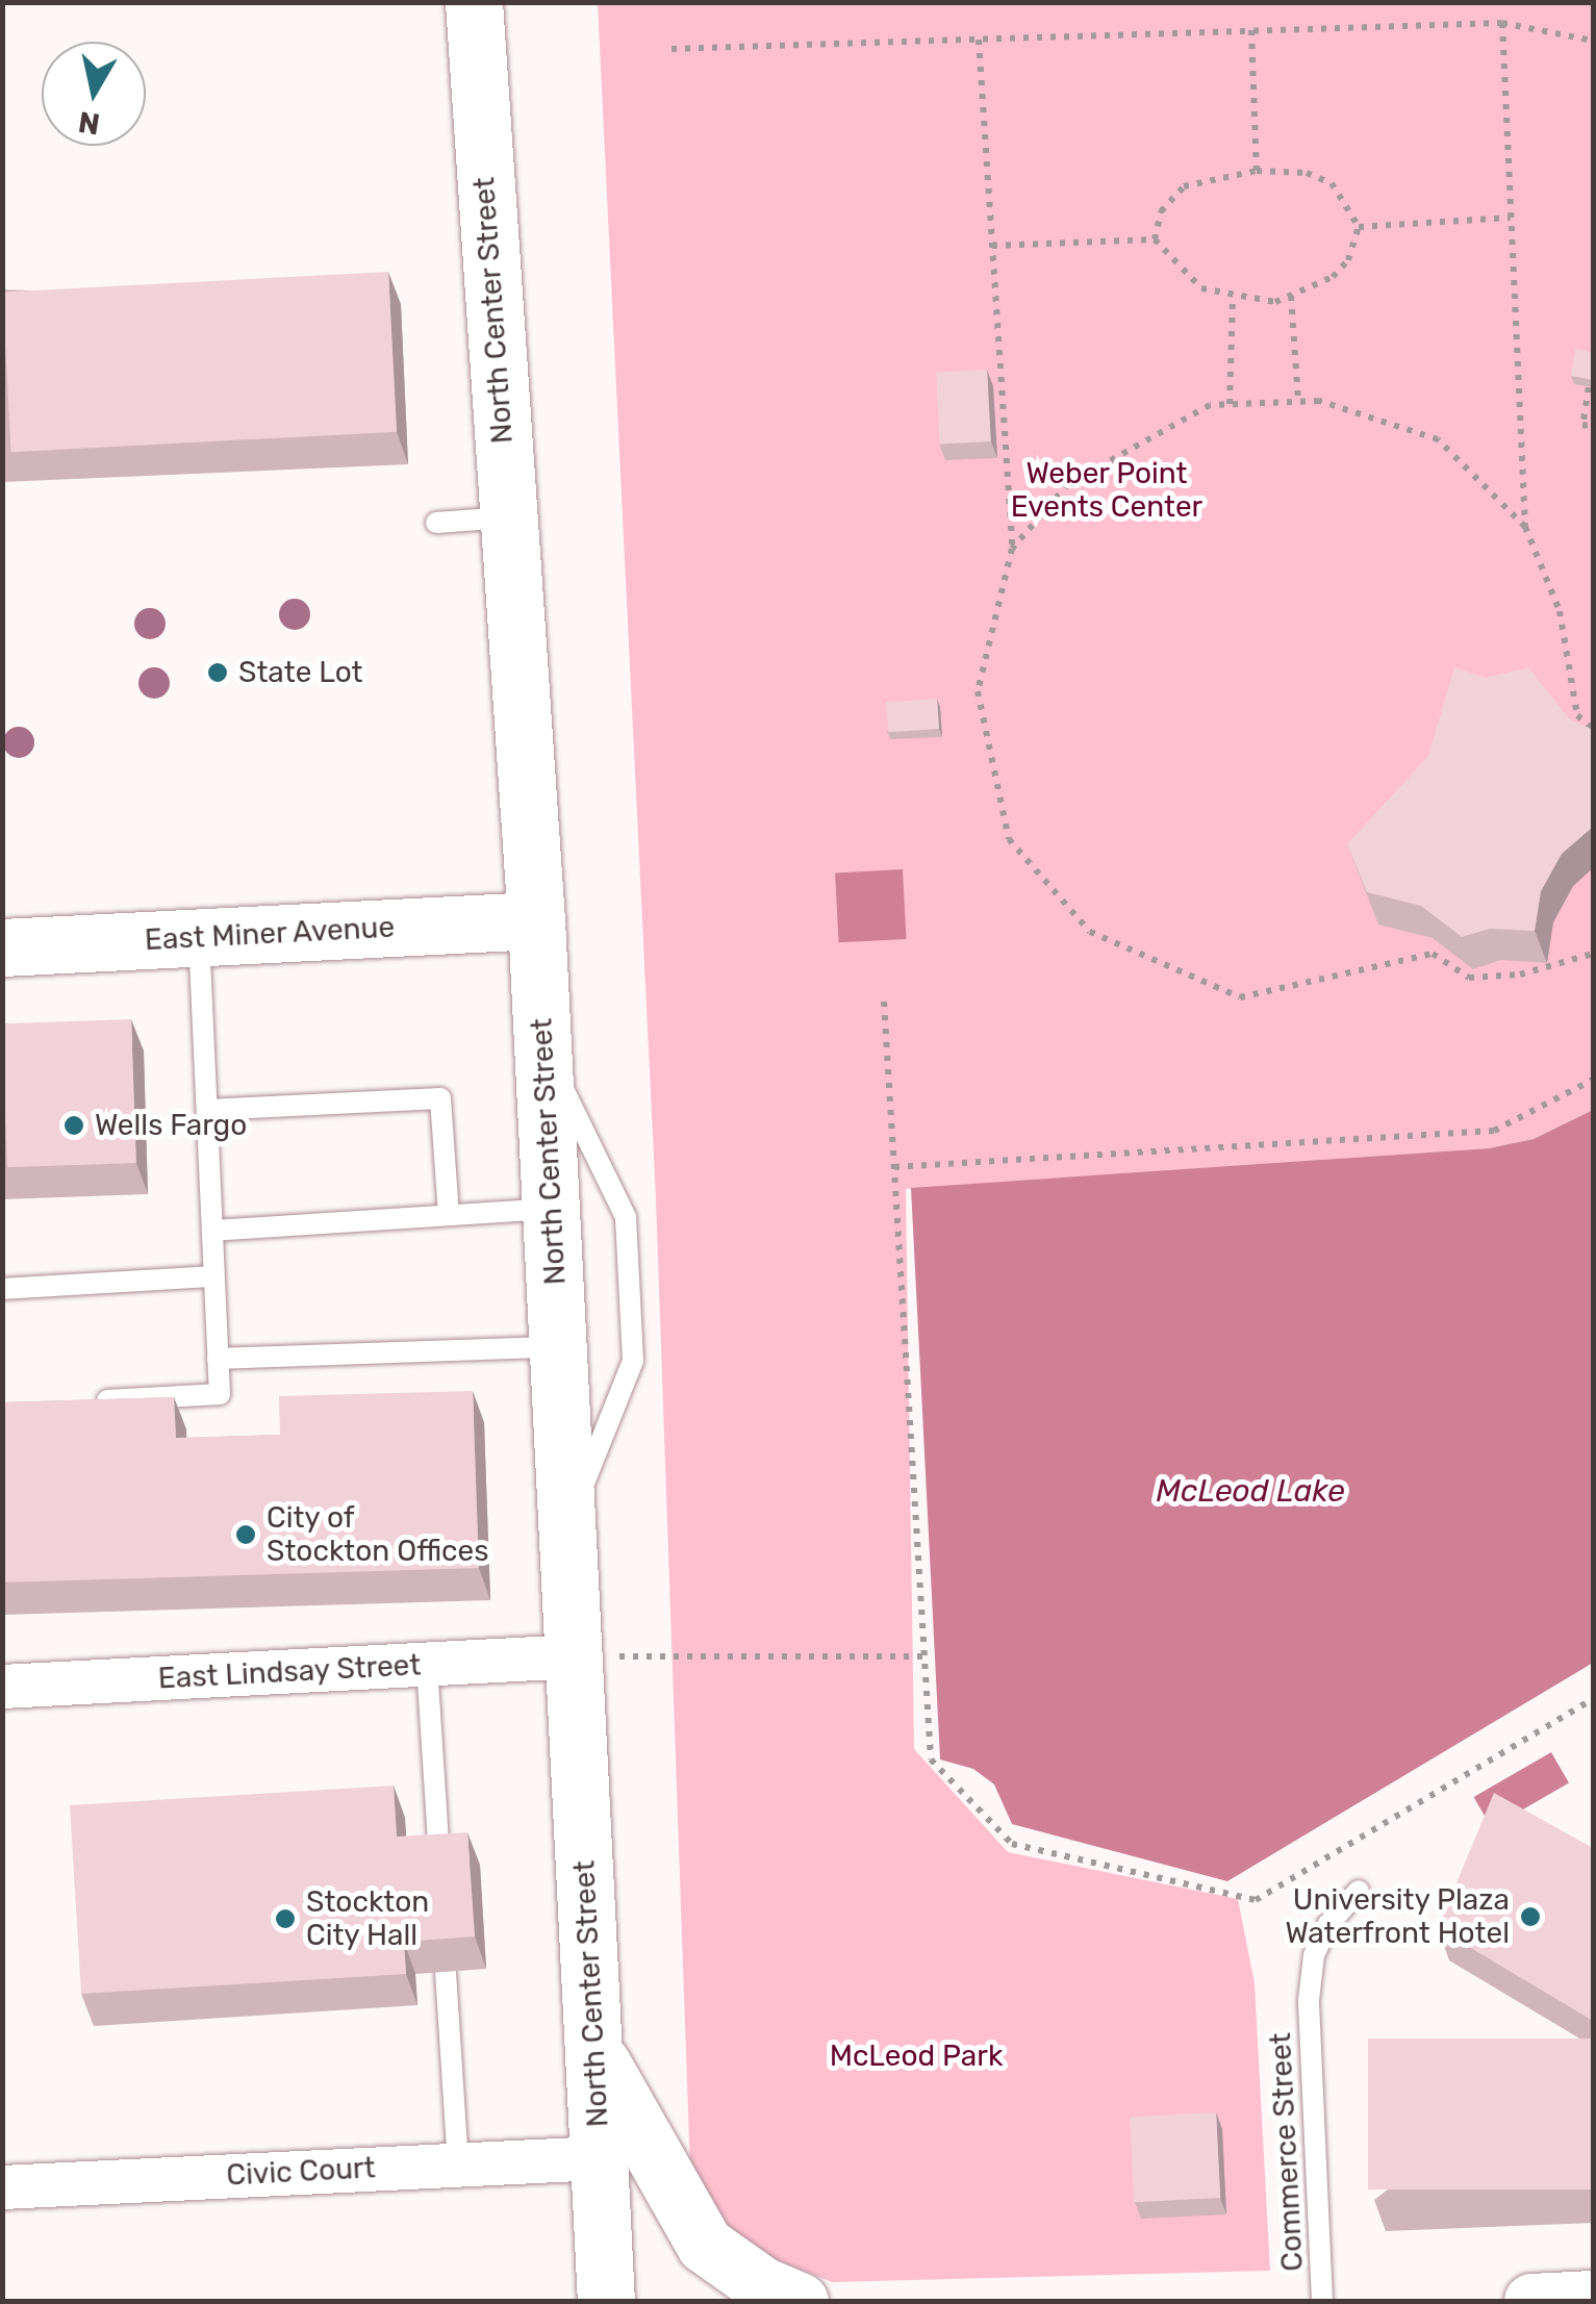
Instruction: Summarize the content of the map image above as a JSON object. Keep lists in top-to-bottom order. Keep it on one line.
{"streets":{"main road":["North Center Street","East Miner Avenue"],"street":["East Lindsay Street","Civic Court"],"lane":["Commerce Street"]},"crossings":[["North Center Street","East Miner Avenue"],["North Center Street","East Lindsay Street"],["North Center Street","Civic Court"]],"water":["McLeod Lake"],"parks":["Weber Point Events Center","McLeod Park"],"places":["State Lot","Wells Fargo","City of Stockton Offices","University Plaza Waterfront Hotel","Stockton City Hall"],"north":"bottom"}
